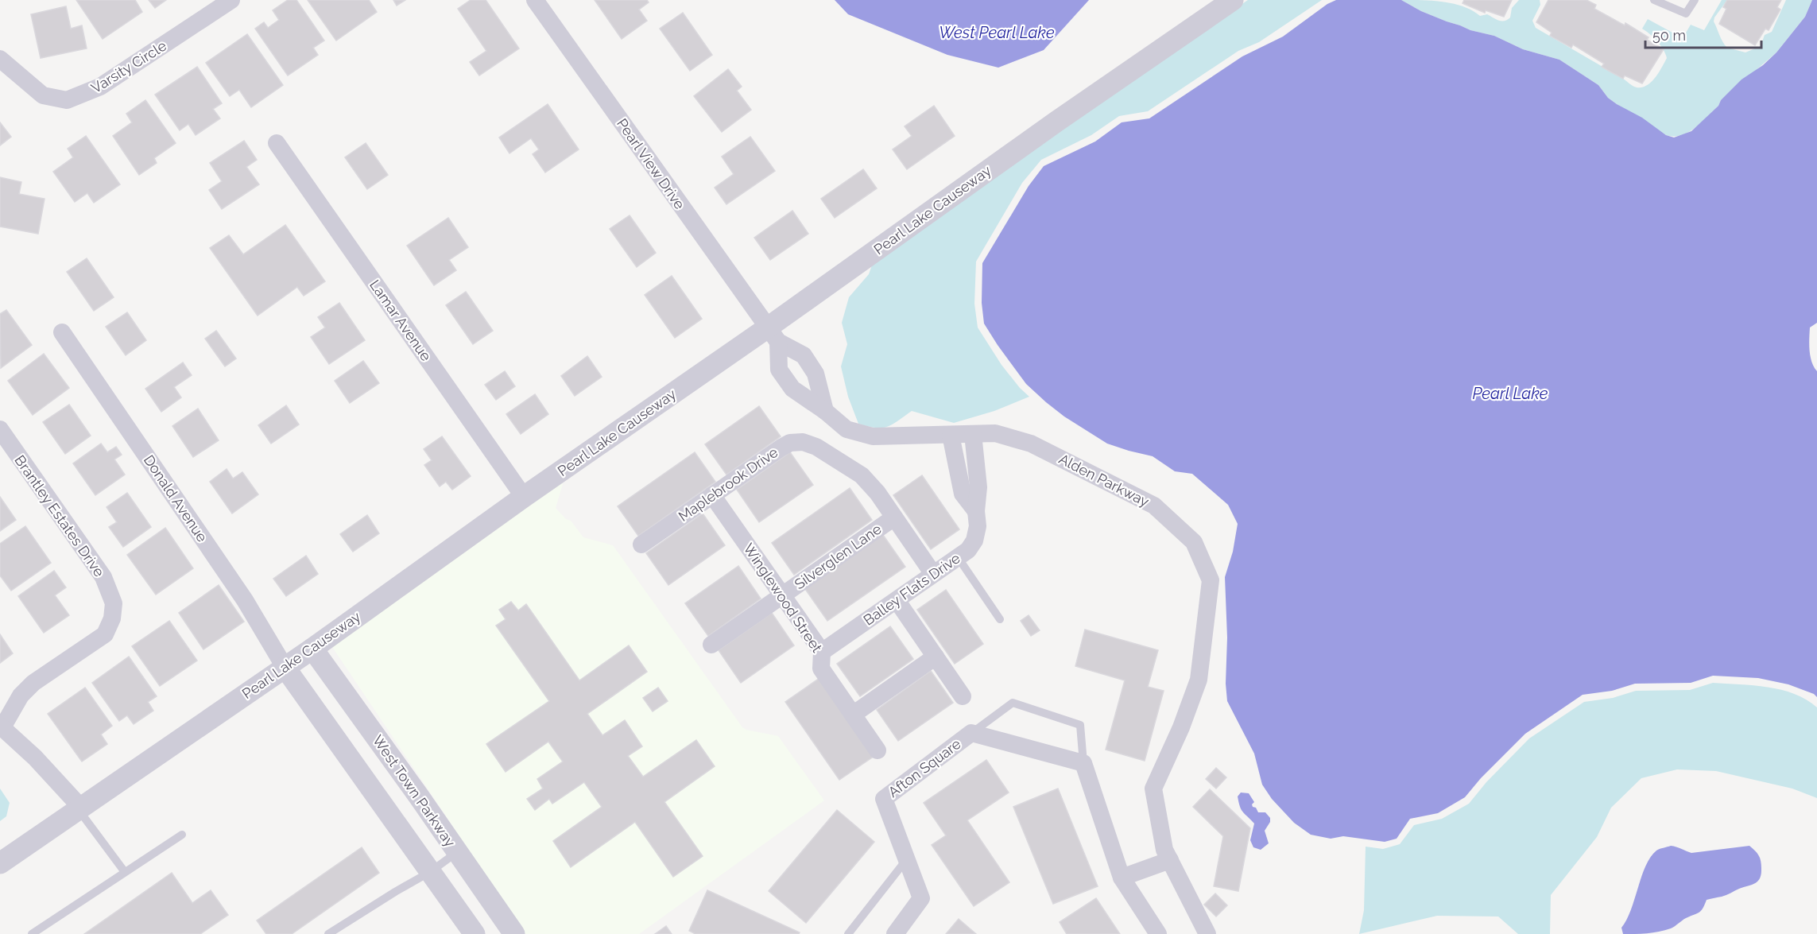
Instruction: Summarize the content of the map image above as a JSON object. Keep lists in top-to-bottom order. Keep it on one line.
{"streets":{"street":["Varsity Circle","Pearl View Drive","Pearl Lake Causeway","Lamar Avenue","Alden Parkway","Maplebrook Drive","Donald Avenue","Brantley Estates Drive","Silverglen Lane","Balley Flats Drive","Winglewood Street","Afton Square","West Town Parkway"]},"crossings":[["Pearl View Drive","Pearl Lake Causeway"],["Pearl View Drive","Alden Parkway"],["Pearl Lake Causeway","Lamar Avenue"],["Pearl Lake Causeway","Alden Parkway"],["Pearl Lake Causeway","Donald Avenue"],["Pearl Lake Causeway","Brantley Estates Drive"],["Pearl Lake Causeway","West Town Parkway"],["Alden Parkway","Balley Flats Drive"],["Maplebrook Drive","Silverglen Lane"],["Maplebrook Drive","Balley Flats Drive"],["Maplebrook Drive","Winglewood Street"],["Silverglen Lane","Winglewood Street"],["Balley Flats Drive","Winglewood Street"]],"water":["West Pearl Lake","Pearl Lake"],"scale_bar":"50 m"}
